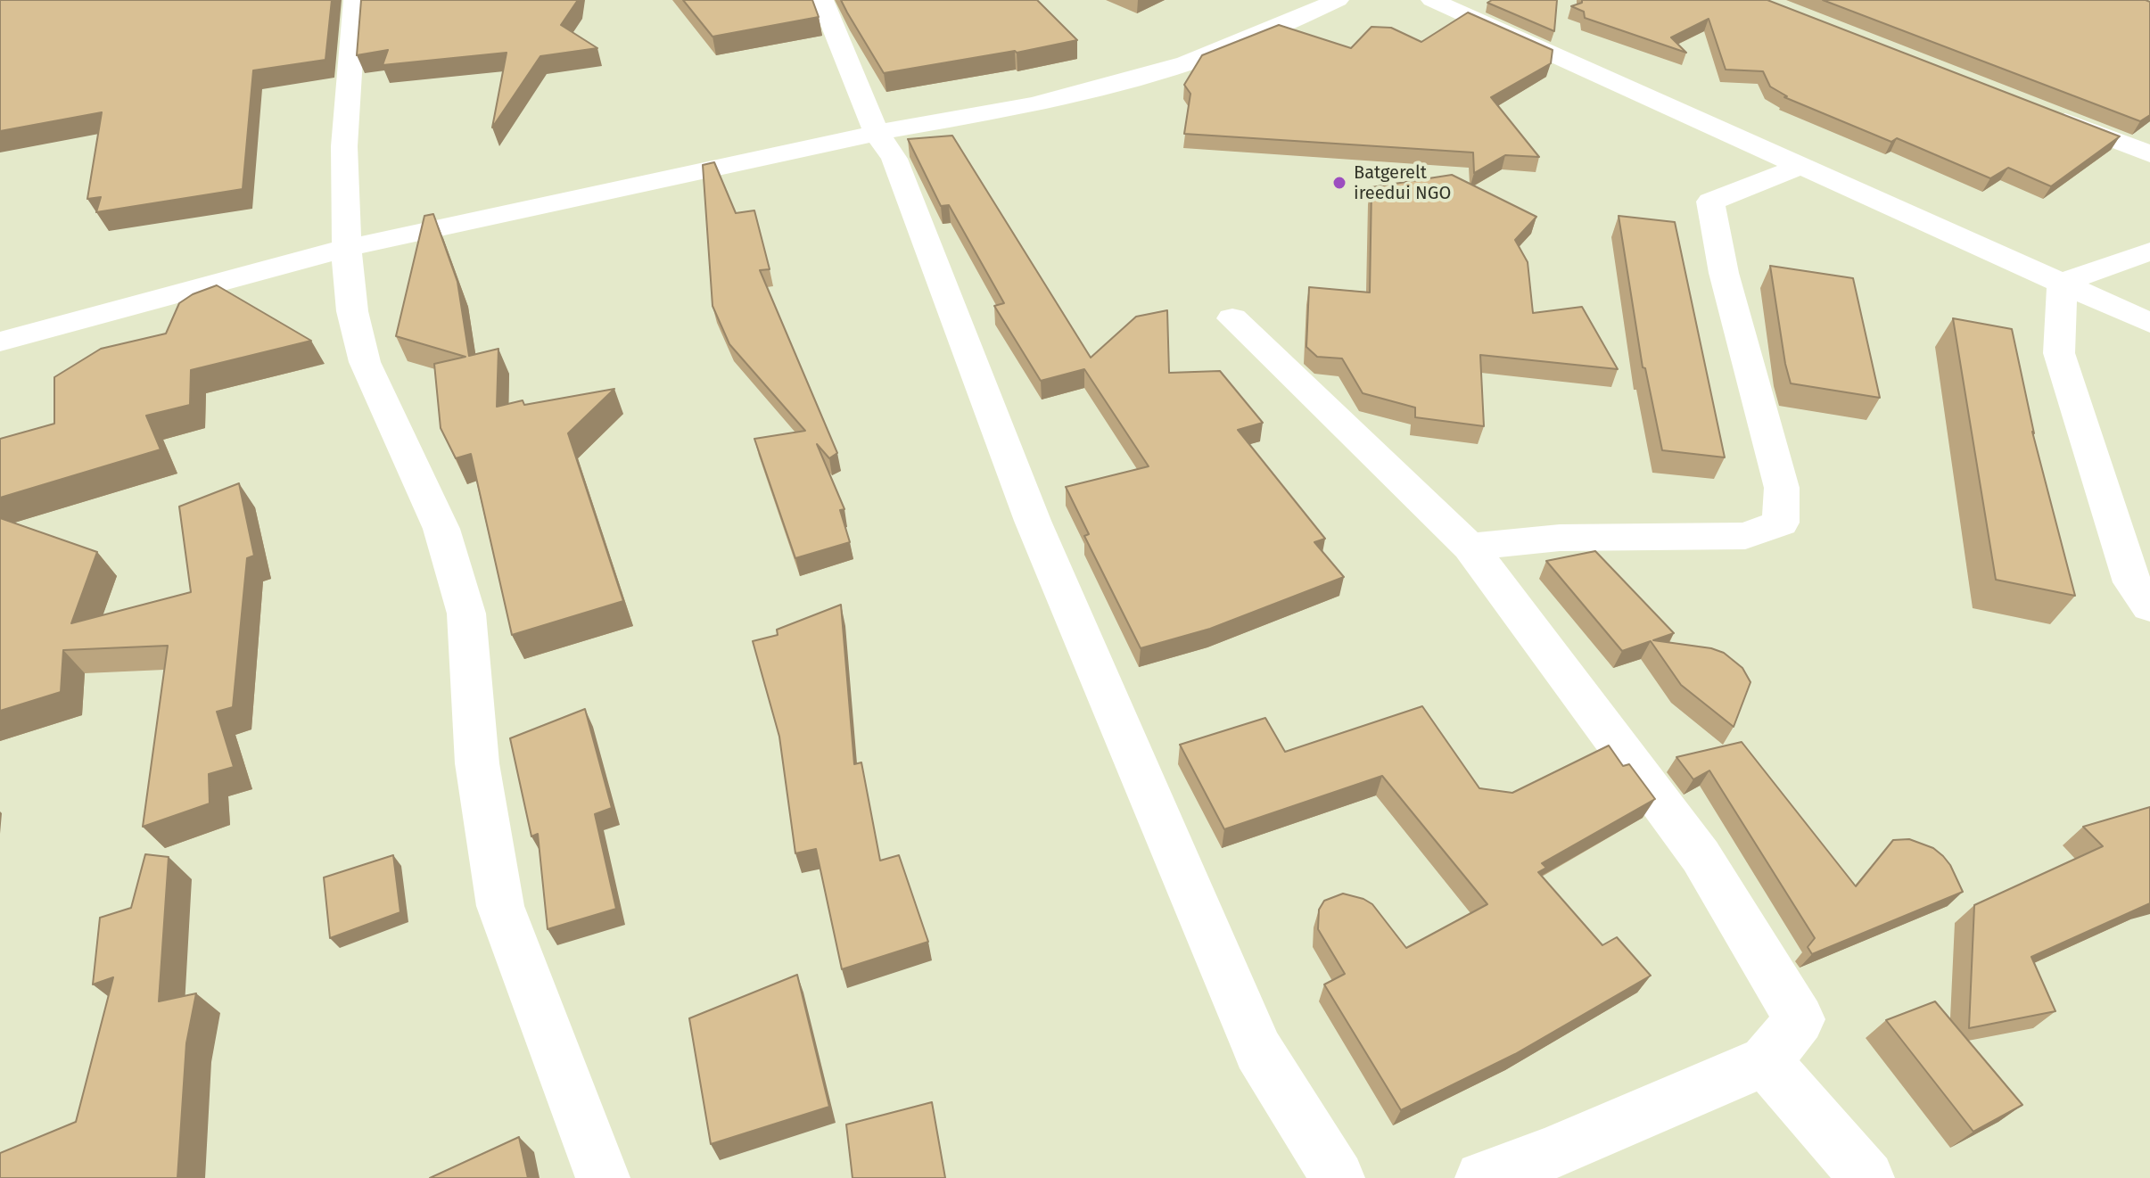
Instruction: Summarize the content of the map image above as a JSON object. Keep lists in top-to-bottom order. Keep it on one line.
{"places":["Batgerelt ireedui NGO"]}
